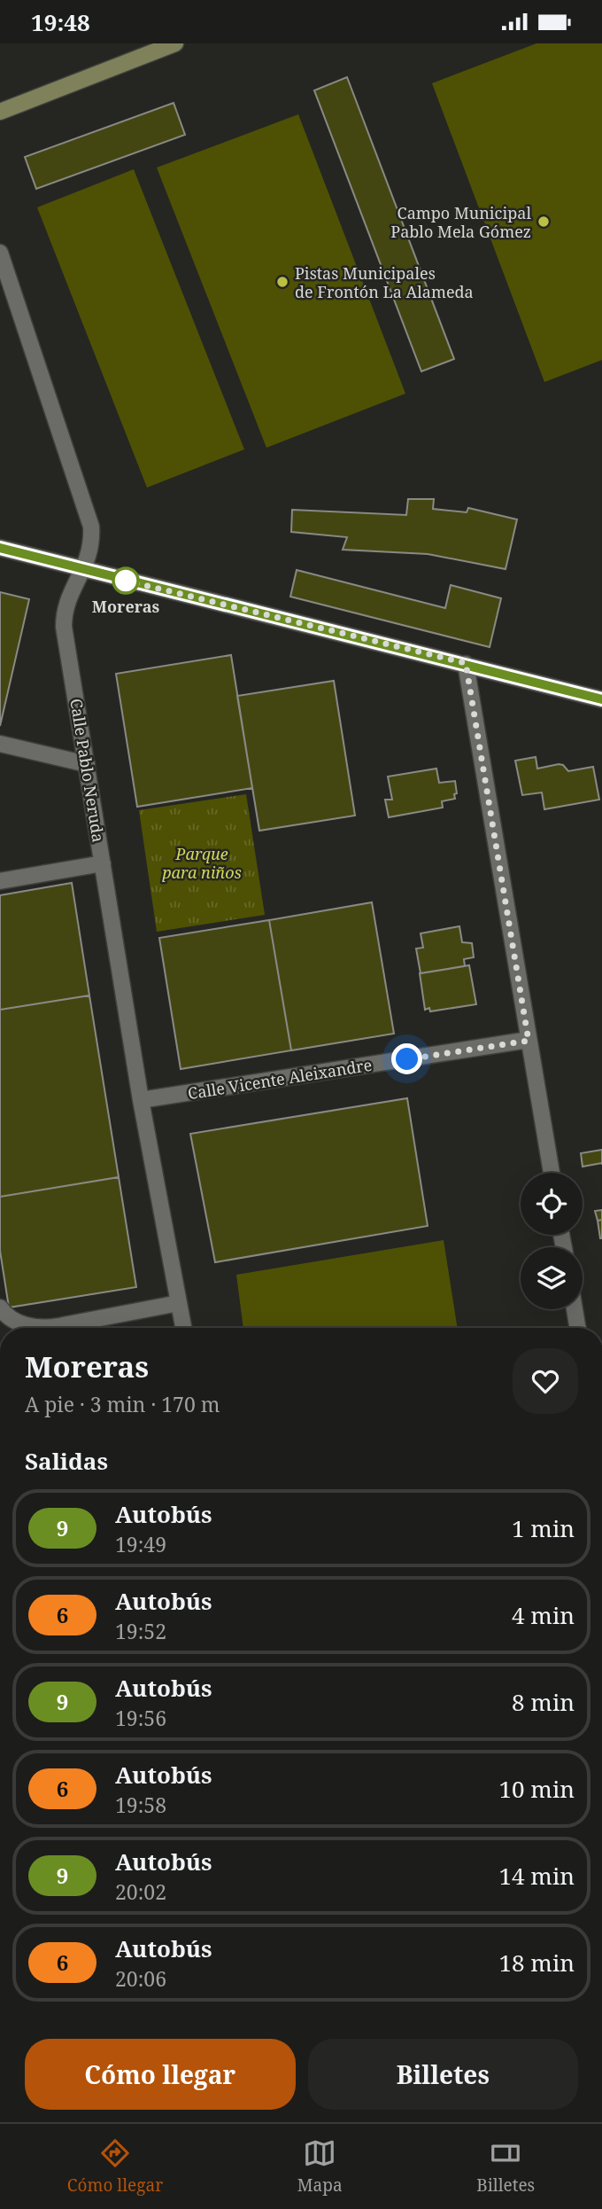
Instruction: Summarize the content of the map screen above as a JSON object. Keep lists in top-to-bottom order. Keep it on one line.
{"streets":{"street":["Calle Pablo Neruda","Calle Vicente Aleixandre"]},"crossings":[["Calle Pablo Neruda","Calle Vicente Aleixandre"]],"parks":["Parque para niños"],"places":["Campo Municipal Pablo Mela Gómez","Pistas Municipales de Frontón La Alameda","Moreras"],"lines":["bus line 9"],"page":{"status":"19:48","heading":[["Moreras","A pie · 3 min · 170 m"],"Salidas"],"list":[{"mark":"9","name":"Autobús","note":"19:49","value":"1 min"},{"mark":"6","name":"Autobús","note":"19:52","value":"4 min"},{"mark":"9","name":"Autobús","note":"19:56","value":"8 min"},{"mark":"6","name":"Autobús","note":"19:58","value":"10 min"},{"mark":"9","name":"Autobús","note":"20:02","value":"14 min"},{"mark":"6","name":"Autobús","note":"20:06","value":"18 min"}],"buttons":["Cómo llegar","Billetes"],"tabs":["Cómo llegar","Mapa","Billetes"]}}
